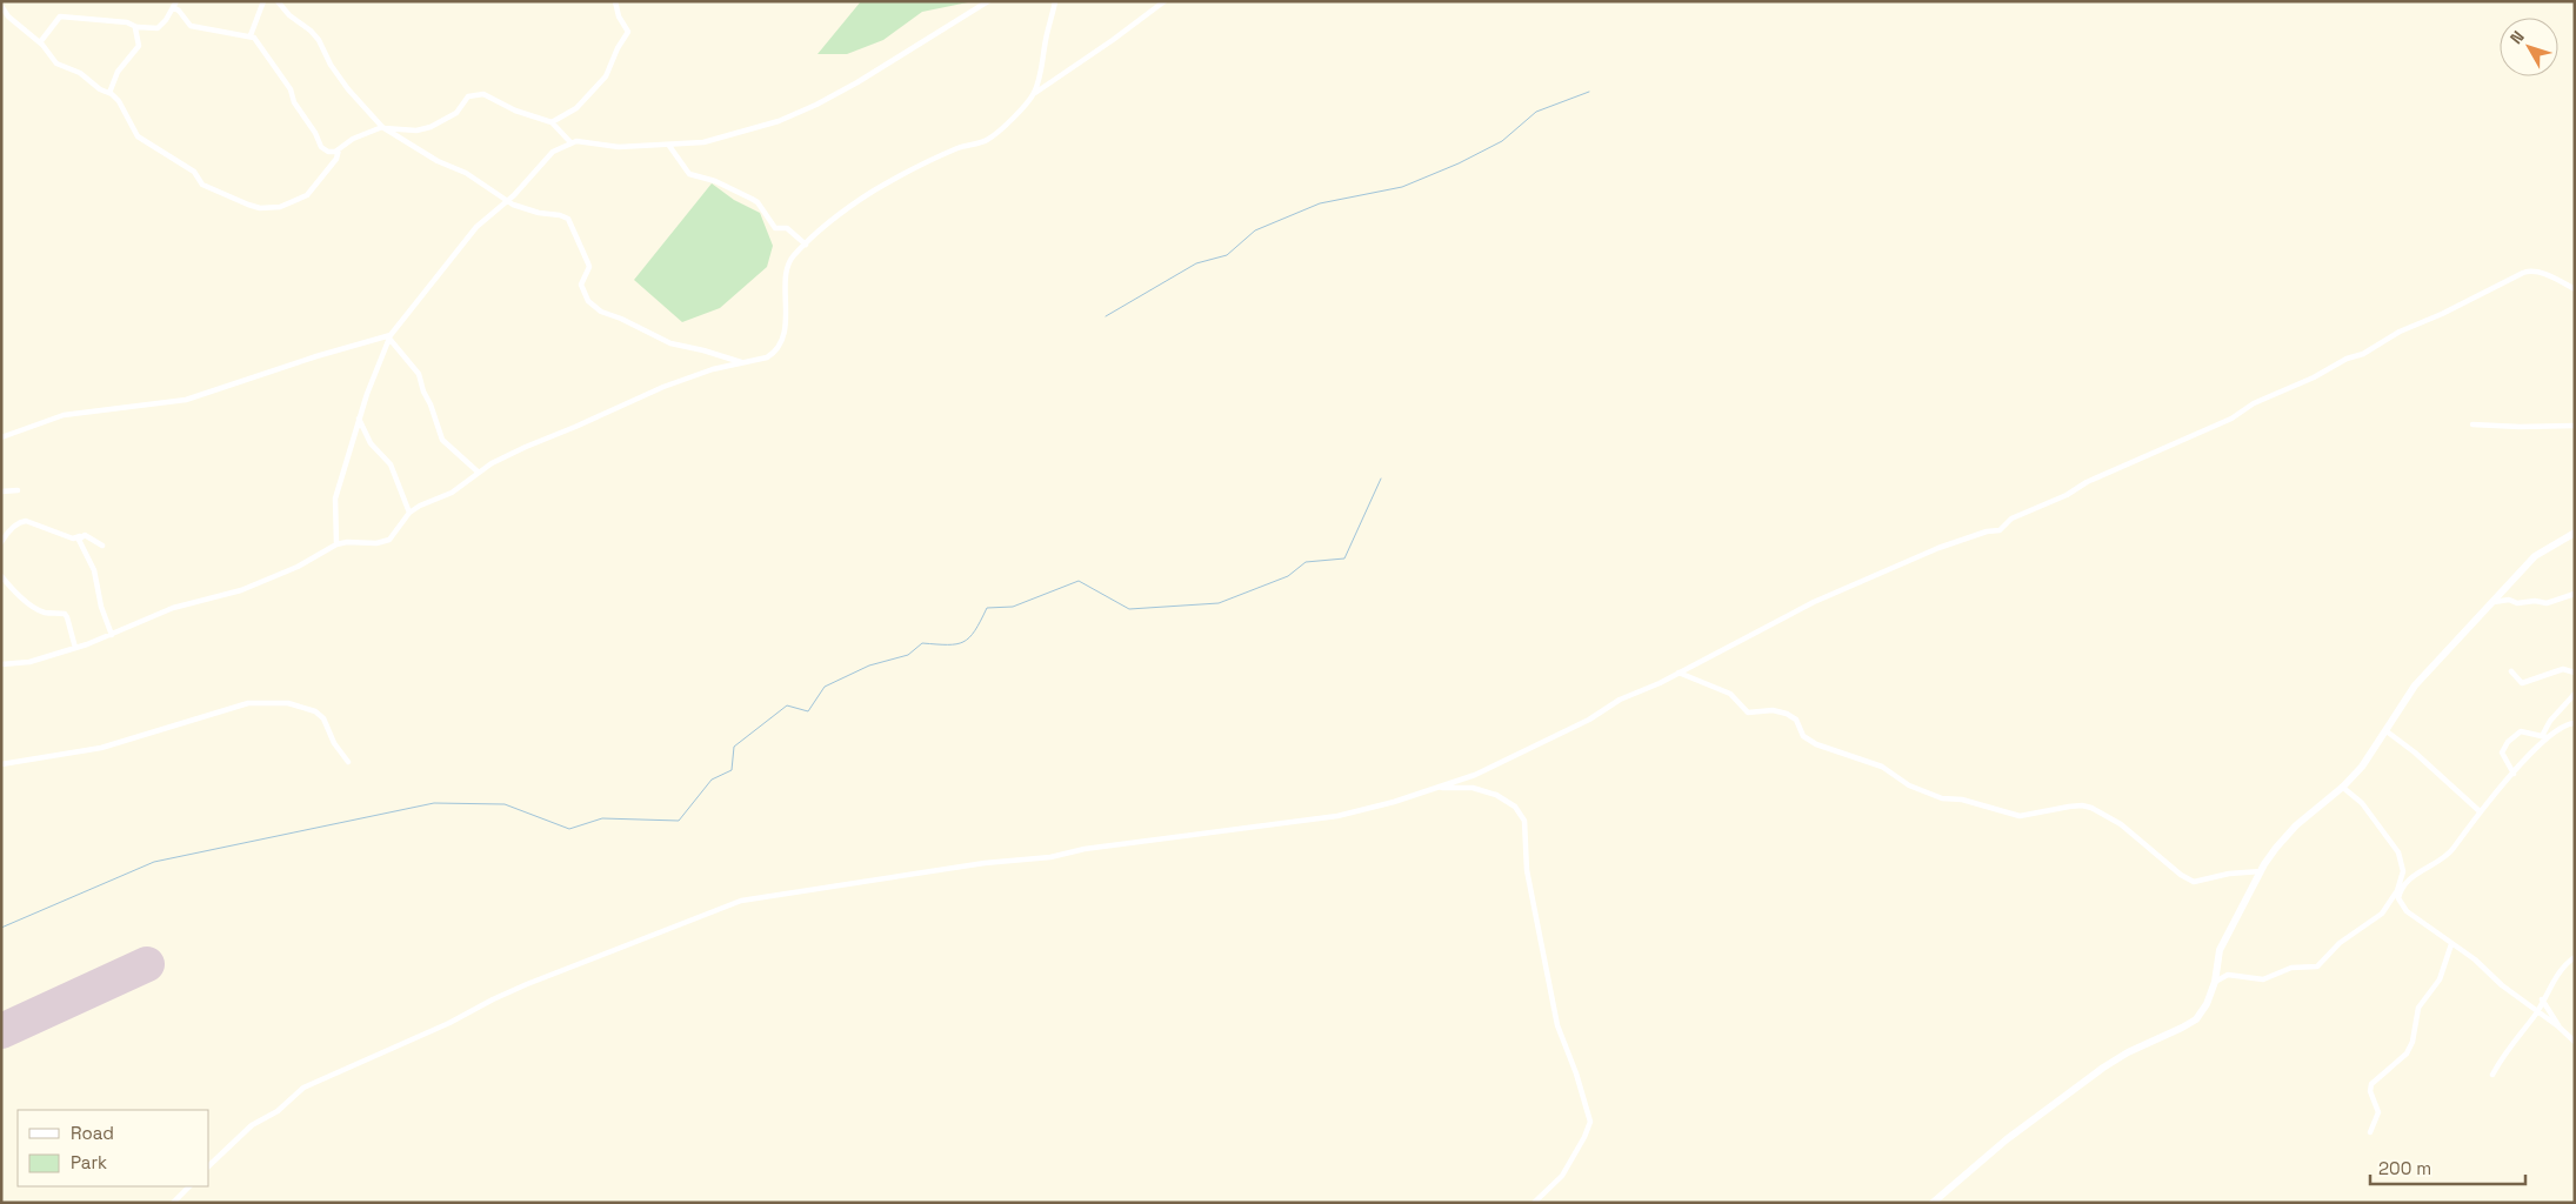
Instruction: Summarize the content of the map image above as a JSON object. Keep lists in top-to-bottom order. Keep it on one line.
{"legend":["Road","Park"],"scale_bar":"200 m","north":"top left"}
